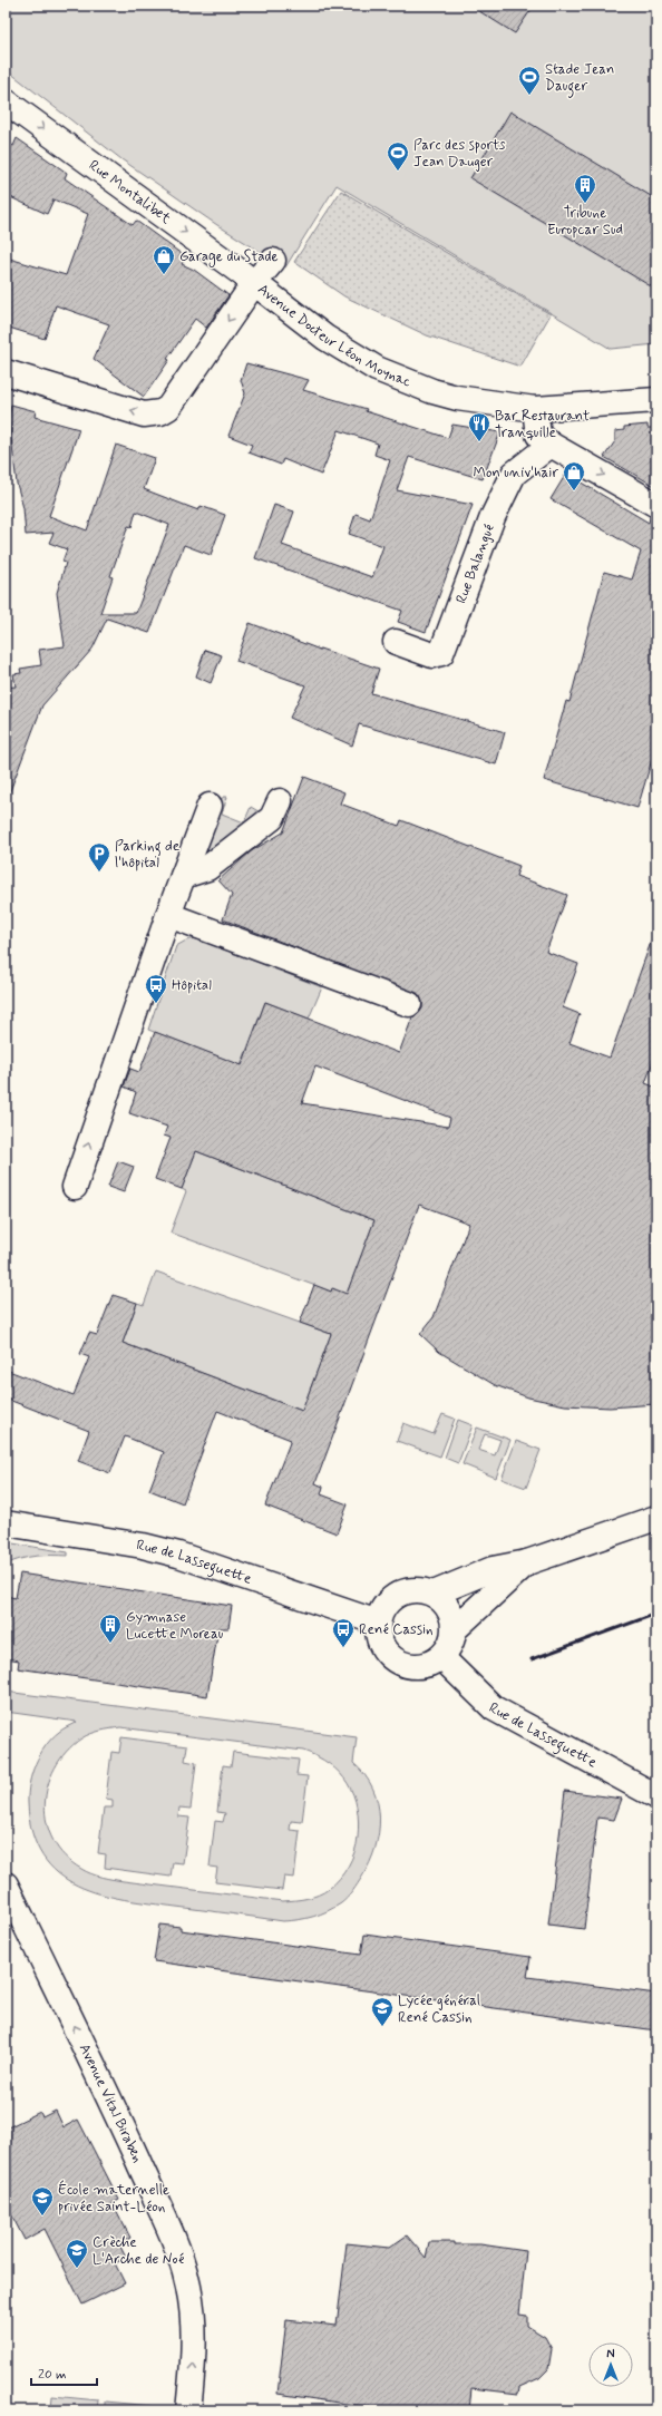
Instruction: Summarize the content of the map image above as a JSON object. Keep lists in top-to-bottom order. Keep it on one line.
{"streets":{"street":["Rue Montalibet","Avenue Docteur Léon Moynac","Rue Balangué","Rue de Lasseguette","Avenue Vital Biraben"]},"crossings":[["Rue Montalibet","Avenue Docteur Léon Moynac"]],"one_way":["Rue Montalibet","Avenue Vital Biraben"],"places":{"sports":["Stade Jean Dauger","Parc des sports Jean Dauger"],"building":["Tribune Europcar Sud","Gymnase Lucette Moreau"],"shop":["Garage du Stade","Mon univ'hair"],"restaurant":["Bar Restaurant Tranquille"],"parking":["Parking de l'hôpital"],"bus stop":["Hôpital","René Cassin"],"school or university":["Lycée général René Cassin","École maternelle privée Saint-Léon","Crèche L'Arche de Noé"]},"scale_bar":"20 m","north":"top"}
